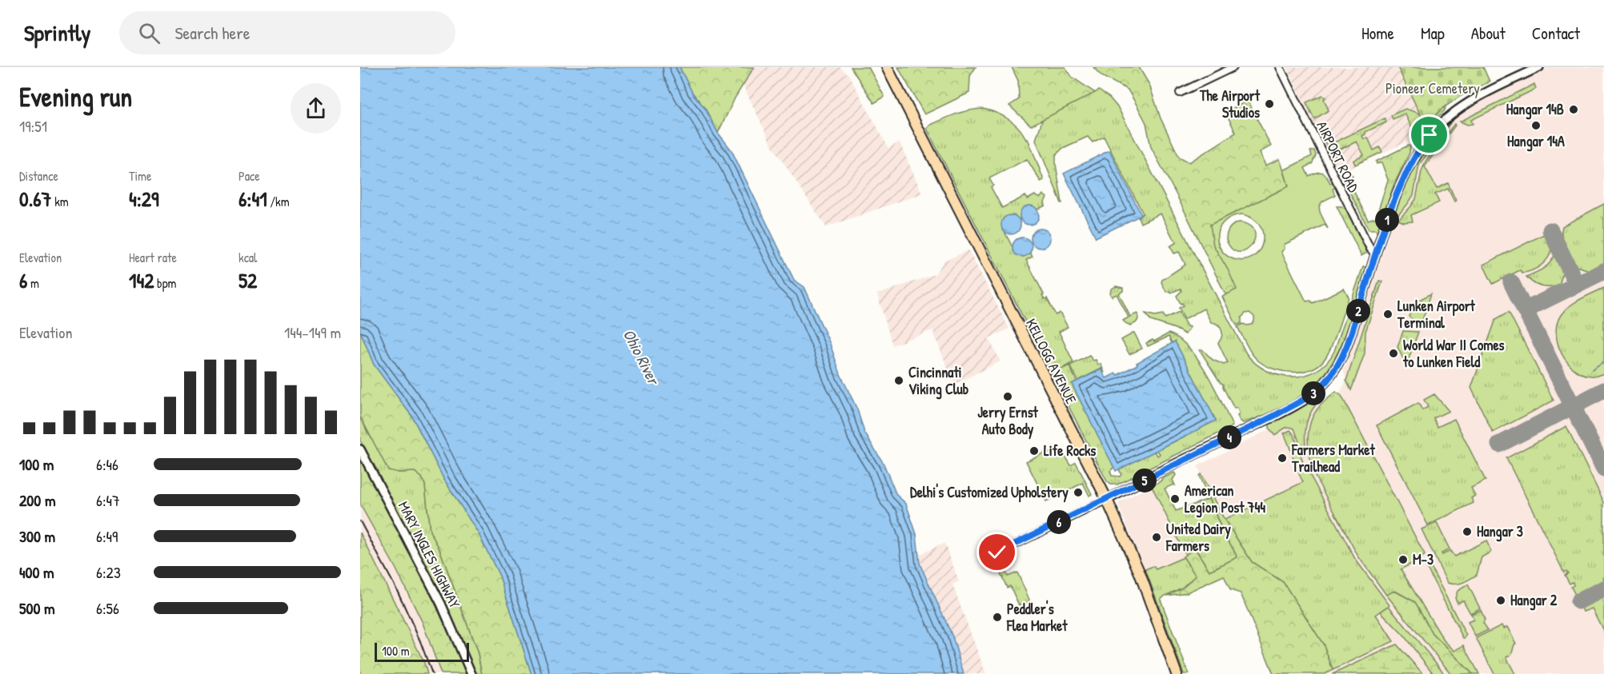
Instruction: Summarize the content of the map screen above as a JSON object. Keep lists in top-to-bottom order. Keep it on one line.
{"streets":{"main road":["KELLOGG AVENUE"],"street":["AIRPORT ROAD","MARY INGLES HIGHWAY"]},"water":["Ohio River"],"parks":["Pioneer Cemetery"],"places":["The Airport Studios","Hangar 14B","Hangar 14A","Lunken Airport Terminal","World War II Comes to Lunken Field","Cincinnati Viking Club","Jerry Ernst Auto Body","Life Rocks","Farmers Market Trailhead","Delhi's Customized Upholstery","American Legion Post 744","Hangar 3","United Dairy Farmers","M-3","Hangar 2","Peddler's Flea Market"],"scale_bar":"100 m","page":{"header":"Sprintly","search":"Search here","nav":["Home","Map","About","Contact"],"heading":["Evening run","19:51"],"stats":[["Distance","0.67 km"],["Time","4:29"],["Pace","6:41 /km"],["Elevation","6 m"],["Heart rate","142 bpm"],["kcal","52"]],"pins":["1","2","3","4","5","6"],"chart":["Elevation","144–149 m"],"list":[{"name":"100 m","note":"6:46"},{"name":"200 m","note":"6:47"},{"name":"300 m","note":"6:49"},{"name":"400 m","note":"6:23"},{"name":"500 m","note":"6:56"}],"scale":"100 m"}}
